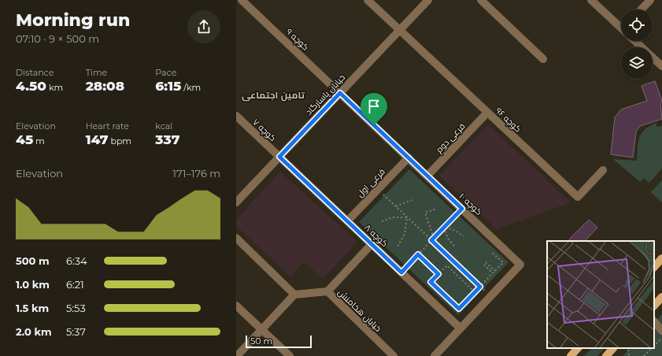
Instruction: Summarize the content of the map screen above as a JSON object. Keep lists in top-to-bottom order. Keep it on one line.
{"streets":{"street":["کوچه ۹","خیابان پاسارگاد","کوچه ۹۶","کوچه ۷","فرعی دوم","فرعی اول","کوچه ۱۰","کوچه ۸","خیابان هخامنش"]},"crossings":[["کوچه ۹","خیابان پاسارگاد"],["کوچه ۹","فرعی اول"],["کوچه ۹","کوچه ۱۰"],["خیابان پاسارگاد","کوچه ۹۶"],["خیابان پاسارگاد","کوچه ۷"],["خیابان پاسارگاد","کوچه ۸"],["کوچه ۹۶","فرعی دوم"],["کوچه ۷","کوچه ۸"],["فرعی دوم","کوچه ۱۰"],["فرعی اول","کوچه ۱۰"],["فرعی اول","کوچه ۸"]],"districts":["تامین اجتماعی"],"scale_bar":"50 m","page":{"heading":["Morning run","07:10 · 9 × 500 m"],"stats":[["Distance","4.50 km"],["Time","28:08"],["Pace","6:15 /km"],["Elevation","45 m"],["Heart rate","147 bpm"],["kcal","337"]],"chart":["Elevation","171–176 m"],"list":[{"name":"500 m","note":"6:34"},{"name":"1.0 km","note":"6:21"},{"name":"1.5 km","note":"5:53"},{"name":"2.0 km","note":"5:37"}],"scale":"50 m"}}
